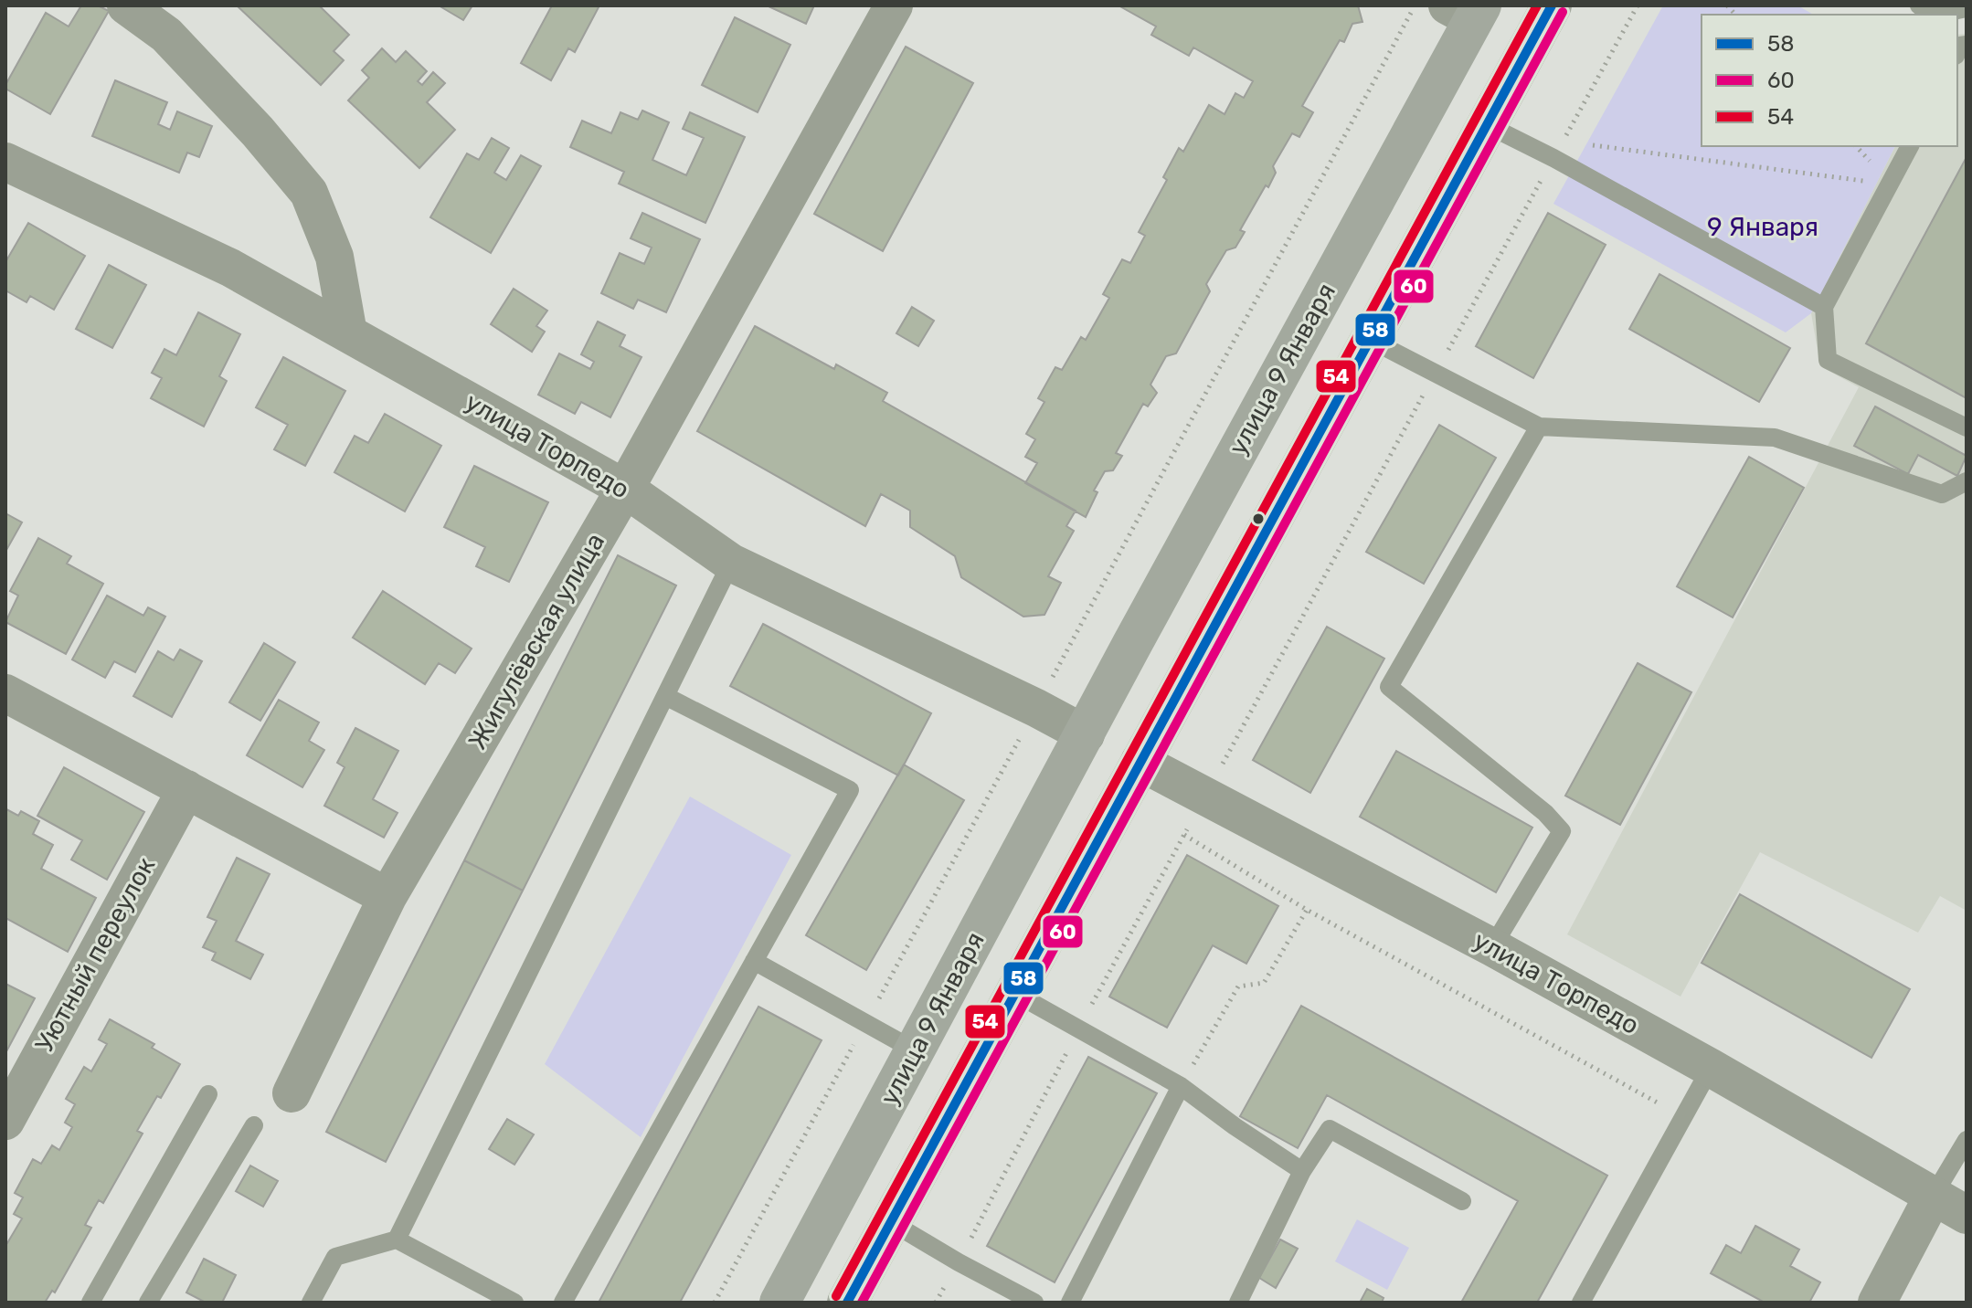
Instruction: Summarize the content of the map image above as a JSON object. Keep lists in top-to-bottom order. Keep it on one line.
{"streets":{"main road":["улица 9 Января"],"street":["улица Торпедо","Жигулёвская улица","Уютный переулок"]},"crossings":[["улица 9 Января","улица Торпедо"],["улица Торпедо","Жигулёвская улица"]],"parks":["9 Января"],"lines":["transit line 58","transit line 54","transit line 60"],"legend":["58","60","54"]}
